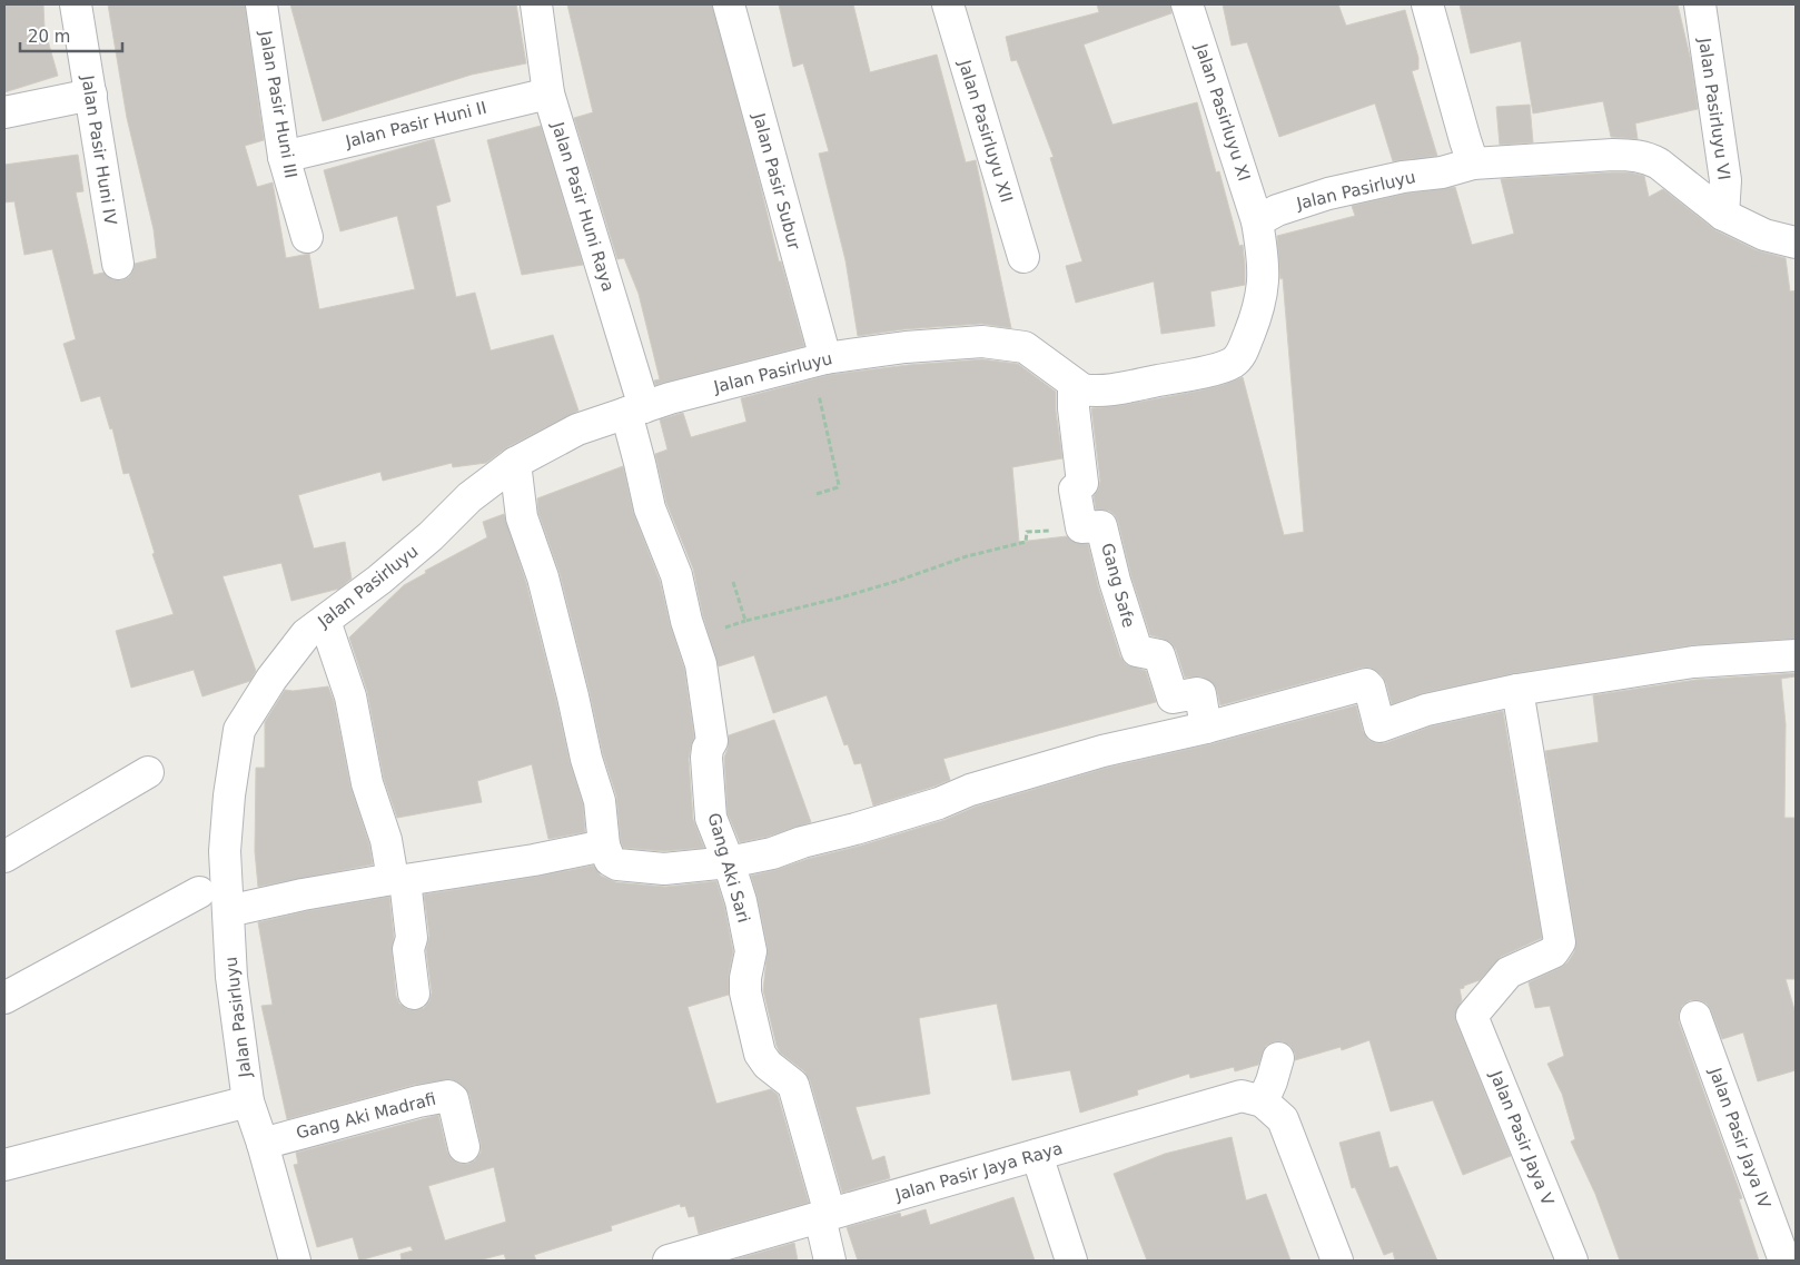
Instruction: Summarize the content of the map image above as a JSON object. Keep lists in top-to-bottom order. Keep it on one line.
{"streets":{"street":["Jalan Pasir Huni III","Jalan Pasirluyu VI","Jalan Pasirluyu XI","Jalan Pasir Huni II","Jalan Pasirluyu XII","Jalan Pasir Huni IV","Jalan Pasir Subur","Jalan Pasirluyu","Jalan Pasir Huni Raya","Gang Safe","Gang Aki Sari","Gang Aki Madrafi","Jalan Pasir Jaya V","Jalan Pasir Jaya IV","Jalan Pasir Jaya Raya"]},"crossings":[["Jalan Pasir Huni III","Jalan Pasir Huni II"],["Jalan Pasirluyu VI","Jalan Pasirluyu"],["Jalan Pasirluyu XI","Jalan Pasirluyu"],["Jalan Pasir Huni II","Jalan Pasir Huni Raya"],["Jalan Pasir Subur","Jalan Pasirluyu"],["Jalan Pasirluyu","Jalan Pasir Huni Raya"],["Jalan Pasirluyu","Gang Safe"],["Jalan Pasirluyu","Gang Aki Sari"],["Jalan Pasirluyu","Gang Aki Madrafi"],["Jalan Pasir Huni Raya","Gang Aki Sari"],["Gang Aki Sari","Jalan Pasir Jaya Raya"]],"scale_bar":"20 m"}
